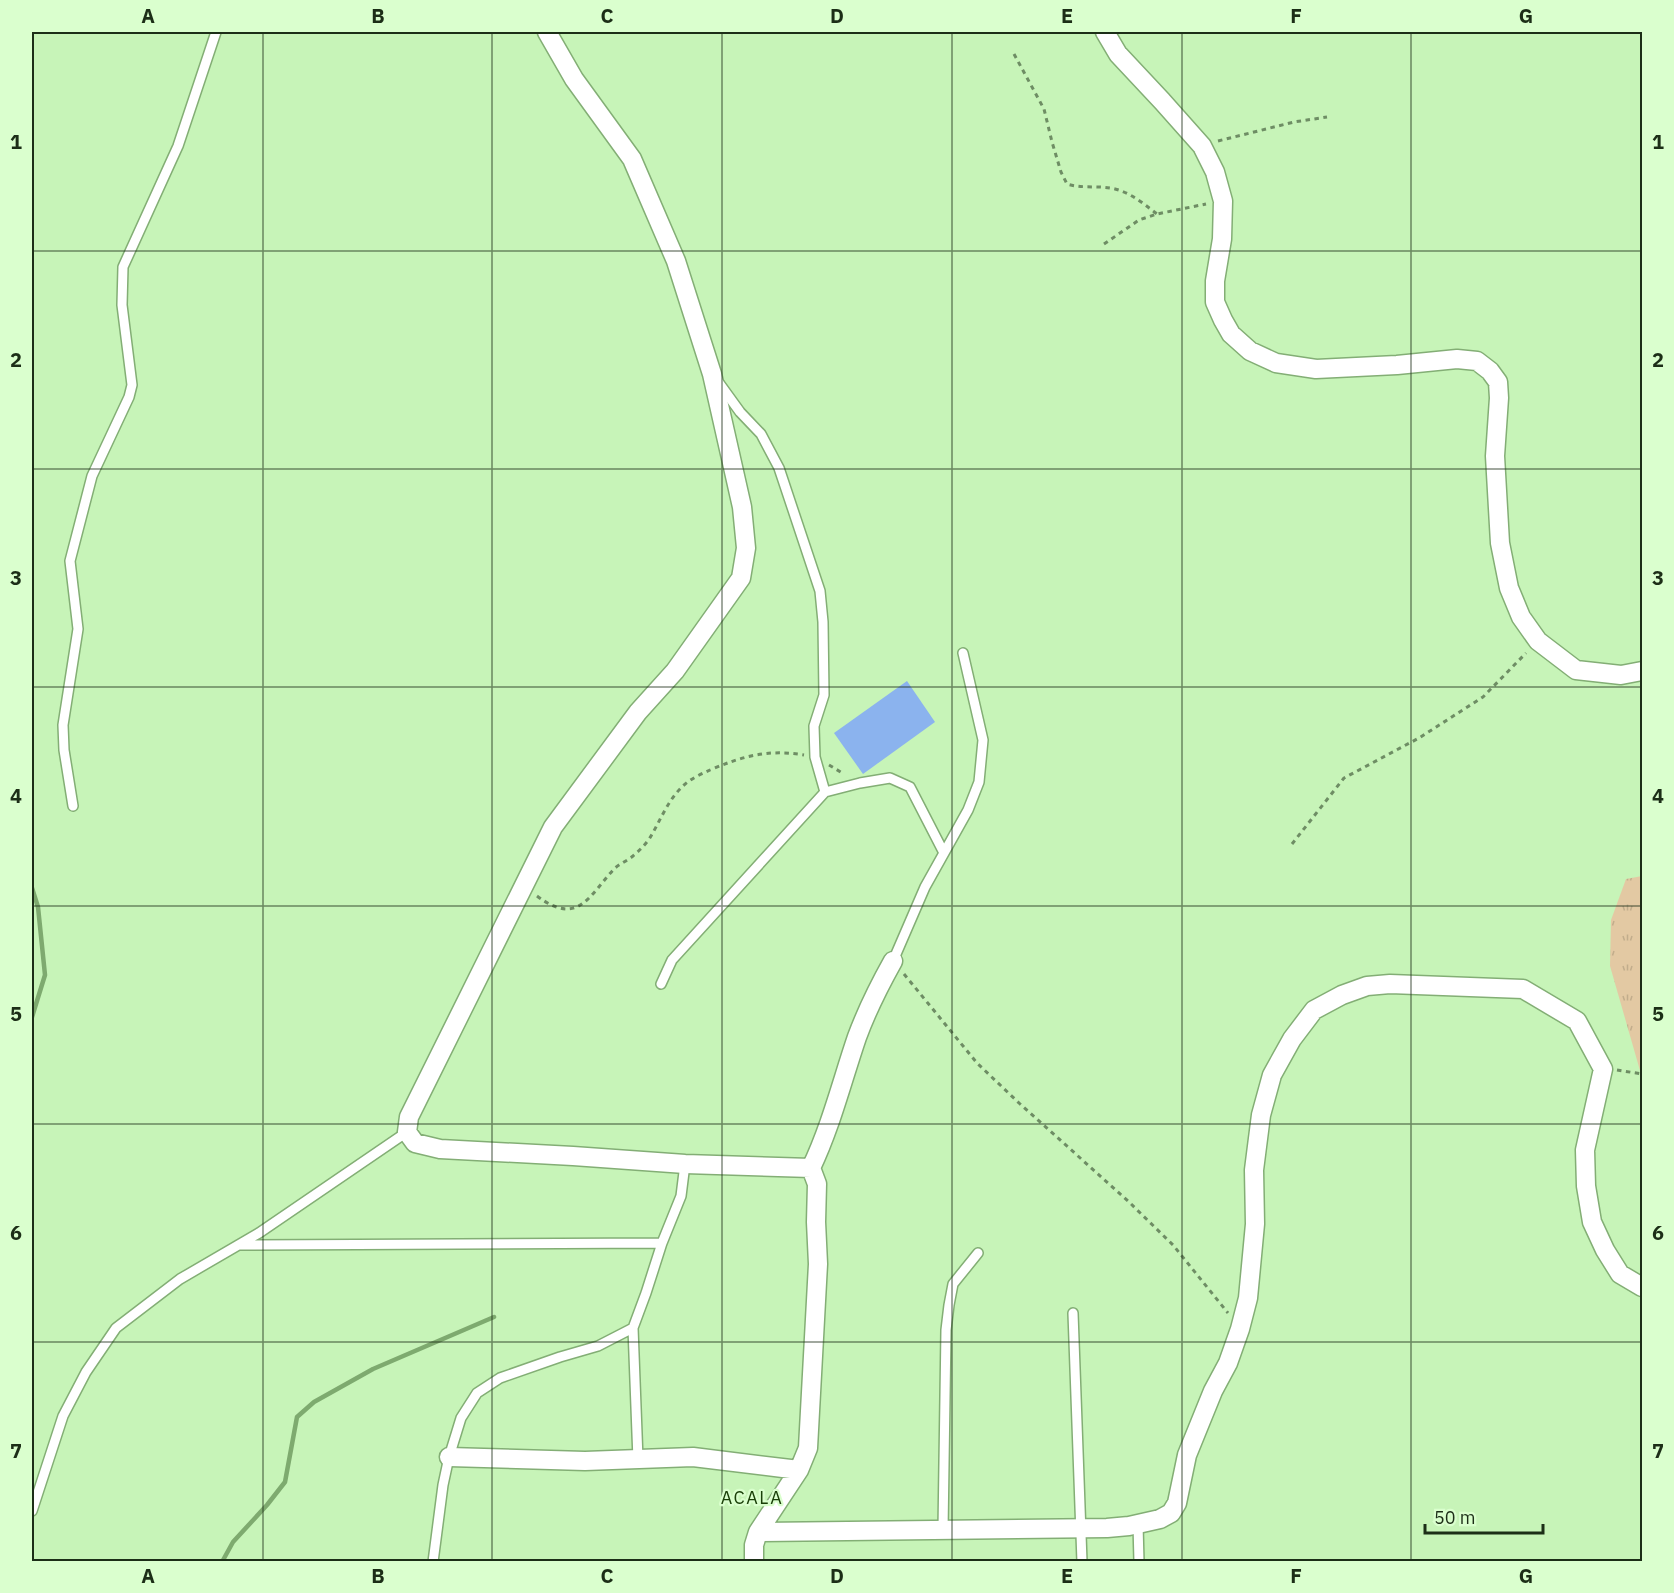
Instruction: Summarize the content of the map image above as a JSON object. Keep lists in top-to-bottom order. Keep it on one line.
{"districts":["ACALA"],"scale_bar":"50 m","grid":{"columns":["A","B","C","D","E","F","G"],"rows":["1","2","3","4","5","6","7"]}}
